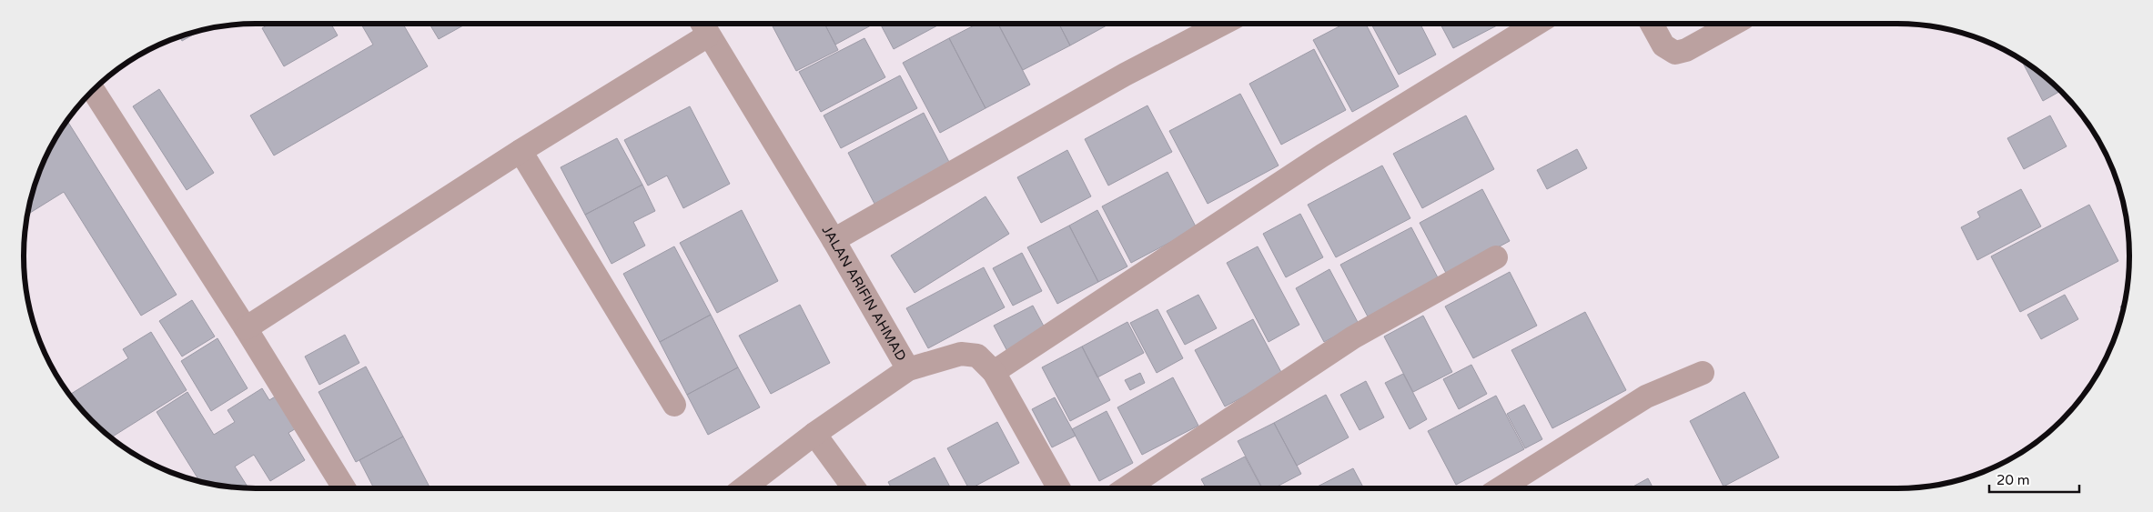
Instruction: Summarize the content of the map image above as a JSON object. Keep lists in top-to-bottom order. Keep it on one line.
{"streets":{"street":["JALAN ARIFIN AHMAD"]},"scale_bar":"20 m"}
